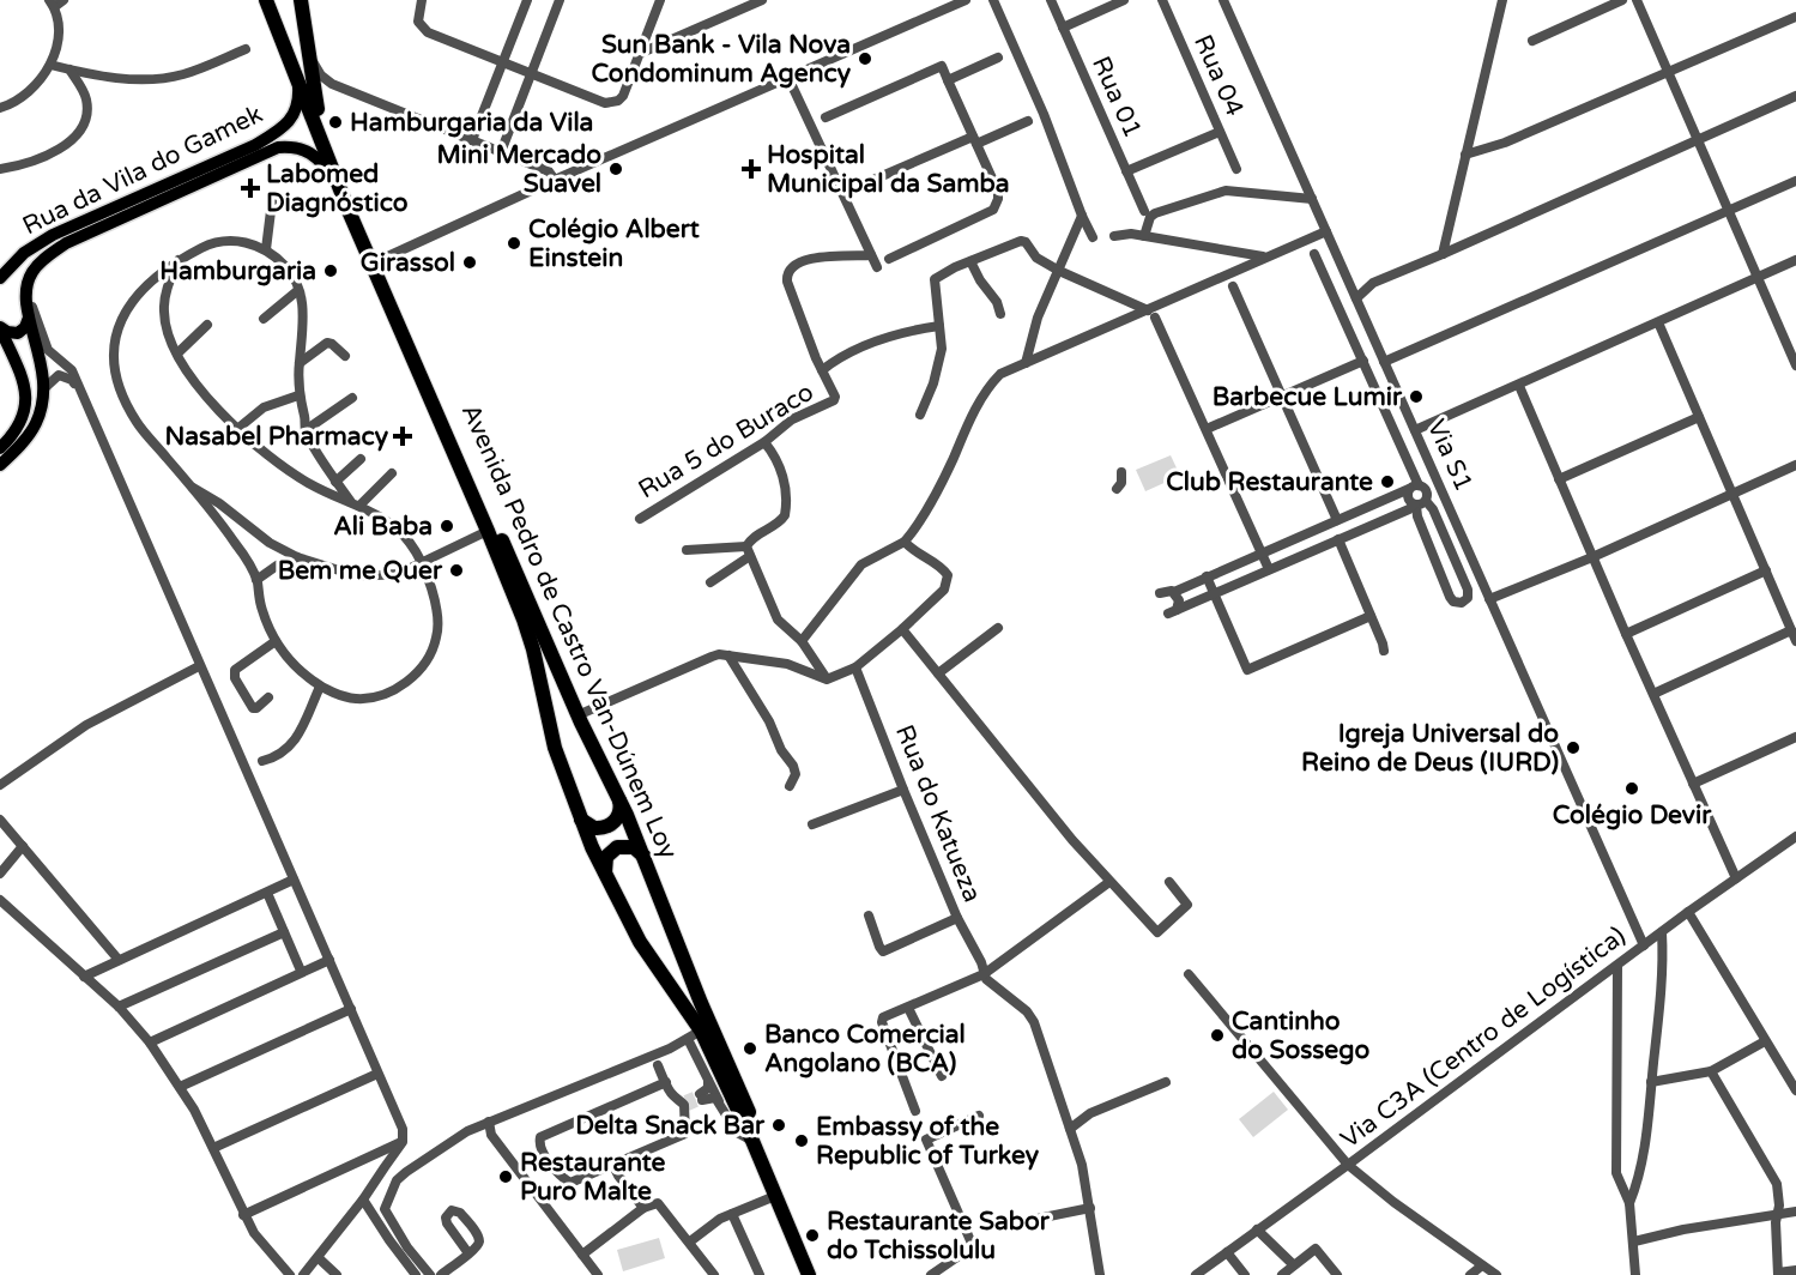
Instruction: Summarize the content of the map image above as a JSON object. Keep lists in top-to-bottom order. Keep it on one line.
{"streets":{"highway":["Avenida Pedro de Castro Van-Dúnem Loy"],"main road":["Rua da Vila do Gamek"],"street":["Rua 04","Rua 01","Rua 5 do Buraco","Via S1","Rua do Katueza","Via C3A (Centro de Logística)"]},"crossings":[["Rua da Vila do Gamek","Avenida Pedro de Castro Van-Dúnem Loy"],["Via S1","Via C3A (Centro de Logística)"]],"places":{"other":["Sun Bank - Vila Nova Condominum Agency","Hamburgaria da Vila","Mini Mercado Suavel","Colégio Albert Einstein","Girassol","Hamburgaria","Barbecue Lumir","Club Restaurante","Ali Baba","Bem me Quer","Igreja Universal do Reino de Deus (IURD)","Colégio Devir","Cantinho do Sossego","Banco Comercial Angolano (BCA)","Delta Snack Bar","Embassy of the Republic of Turkey","Restaurante Puro Malte","Restaurante Sabor do Tchissolulu"],"health":["Hospital Municipal da Samba","Labomed Diagnóstico","Nasabel Pharmacy"]}}
